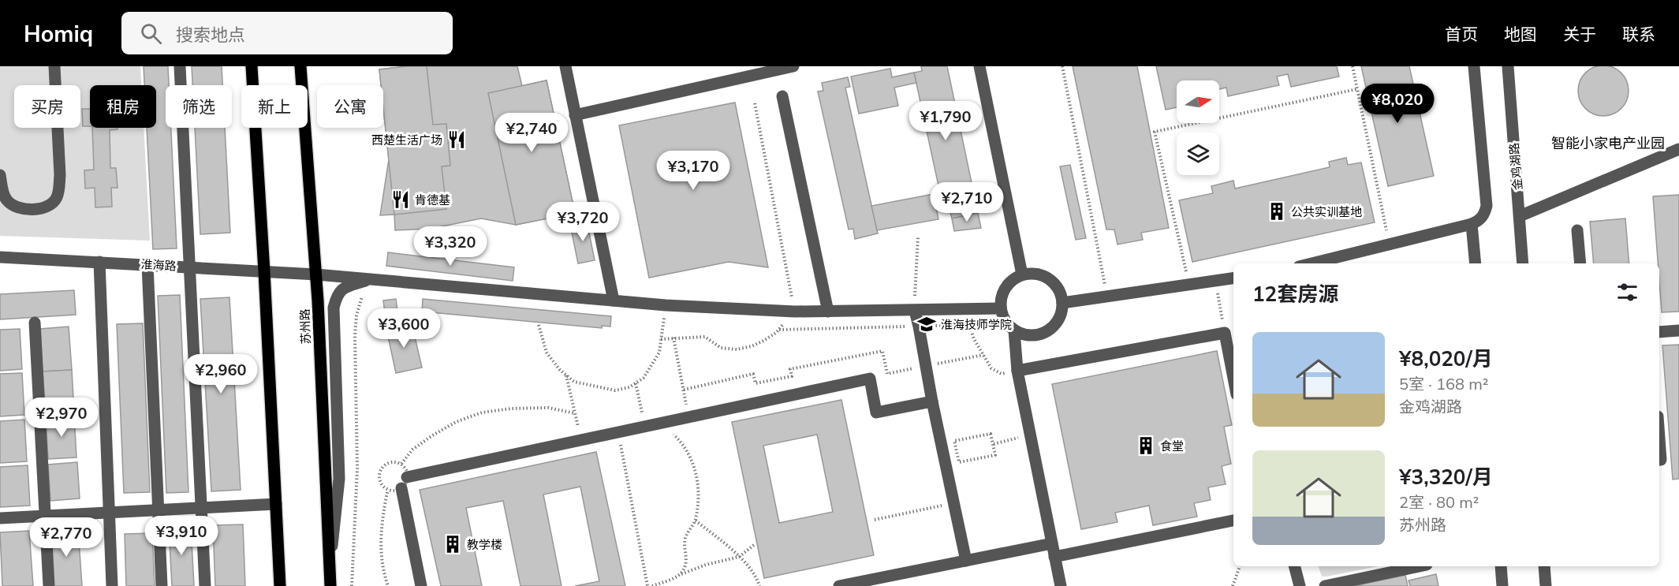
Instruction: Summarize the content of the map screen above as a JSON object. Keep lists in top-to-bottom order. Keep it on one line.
{"streets":{"main road":["苏州路"],"street":["金鸡湖路","淮海路"]},"crossings":[["淮海路","苏州路"]],"districts":["智能小家电产业园"],"places":{"restaurant":["西楚生活广场","肯德基"],"building":["公共实训基地","食堂","教学楼"],"school or university":["淮海技师学院"]},"north":"right","page":{"header":"Homiq","search":"搜索地点","nav":["首页","地图","关于","联系"],"price":["¥8,020","¥1,790","¥2,740","¥3,170","¥2,710","¥3,720","¥3,320","¥3,600","¥2,960","¥2,970","¥3,910","¥2,770"],"chip":["买房","租房","筛选","新上","公寓"],"heading":"12套房源","list":[{"name":"¥8,020/月","note":"5室 · 168 m² · 金鸡湖路"},{"name":"¥3,320/月","note":"2室 · 80 m² · 苏州路"}]}}
